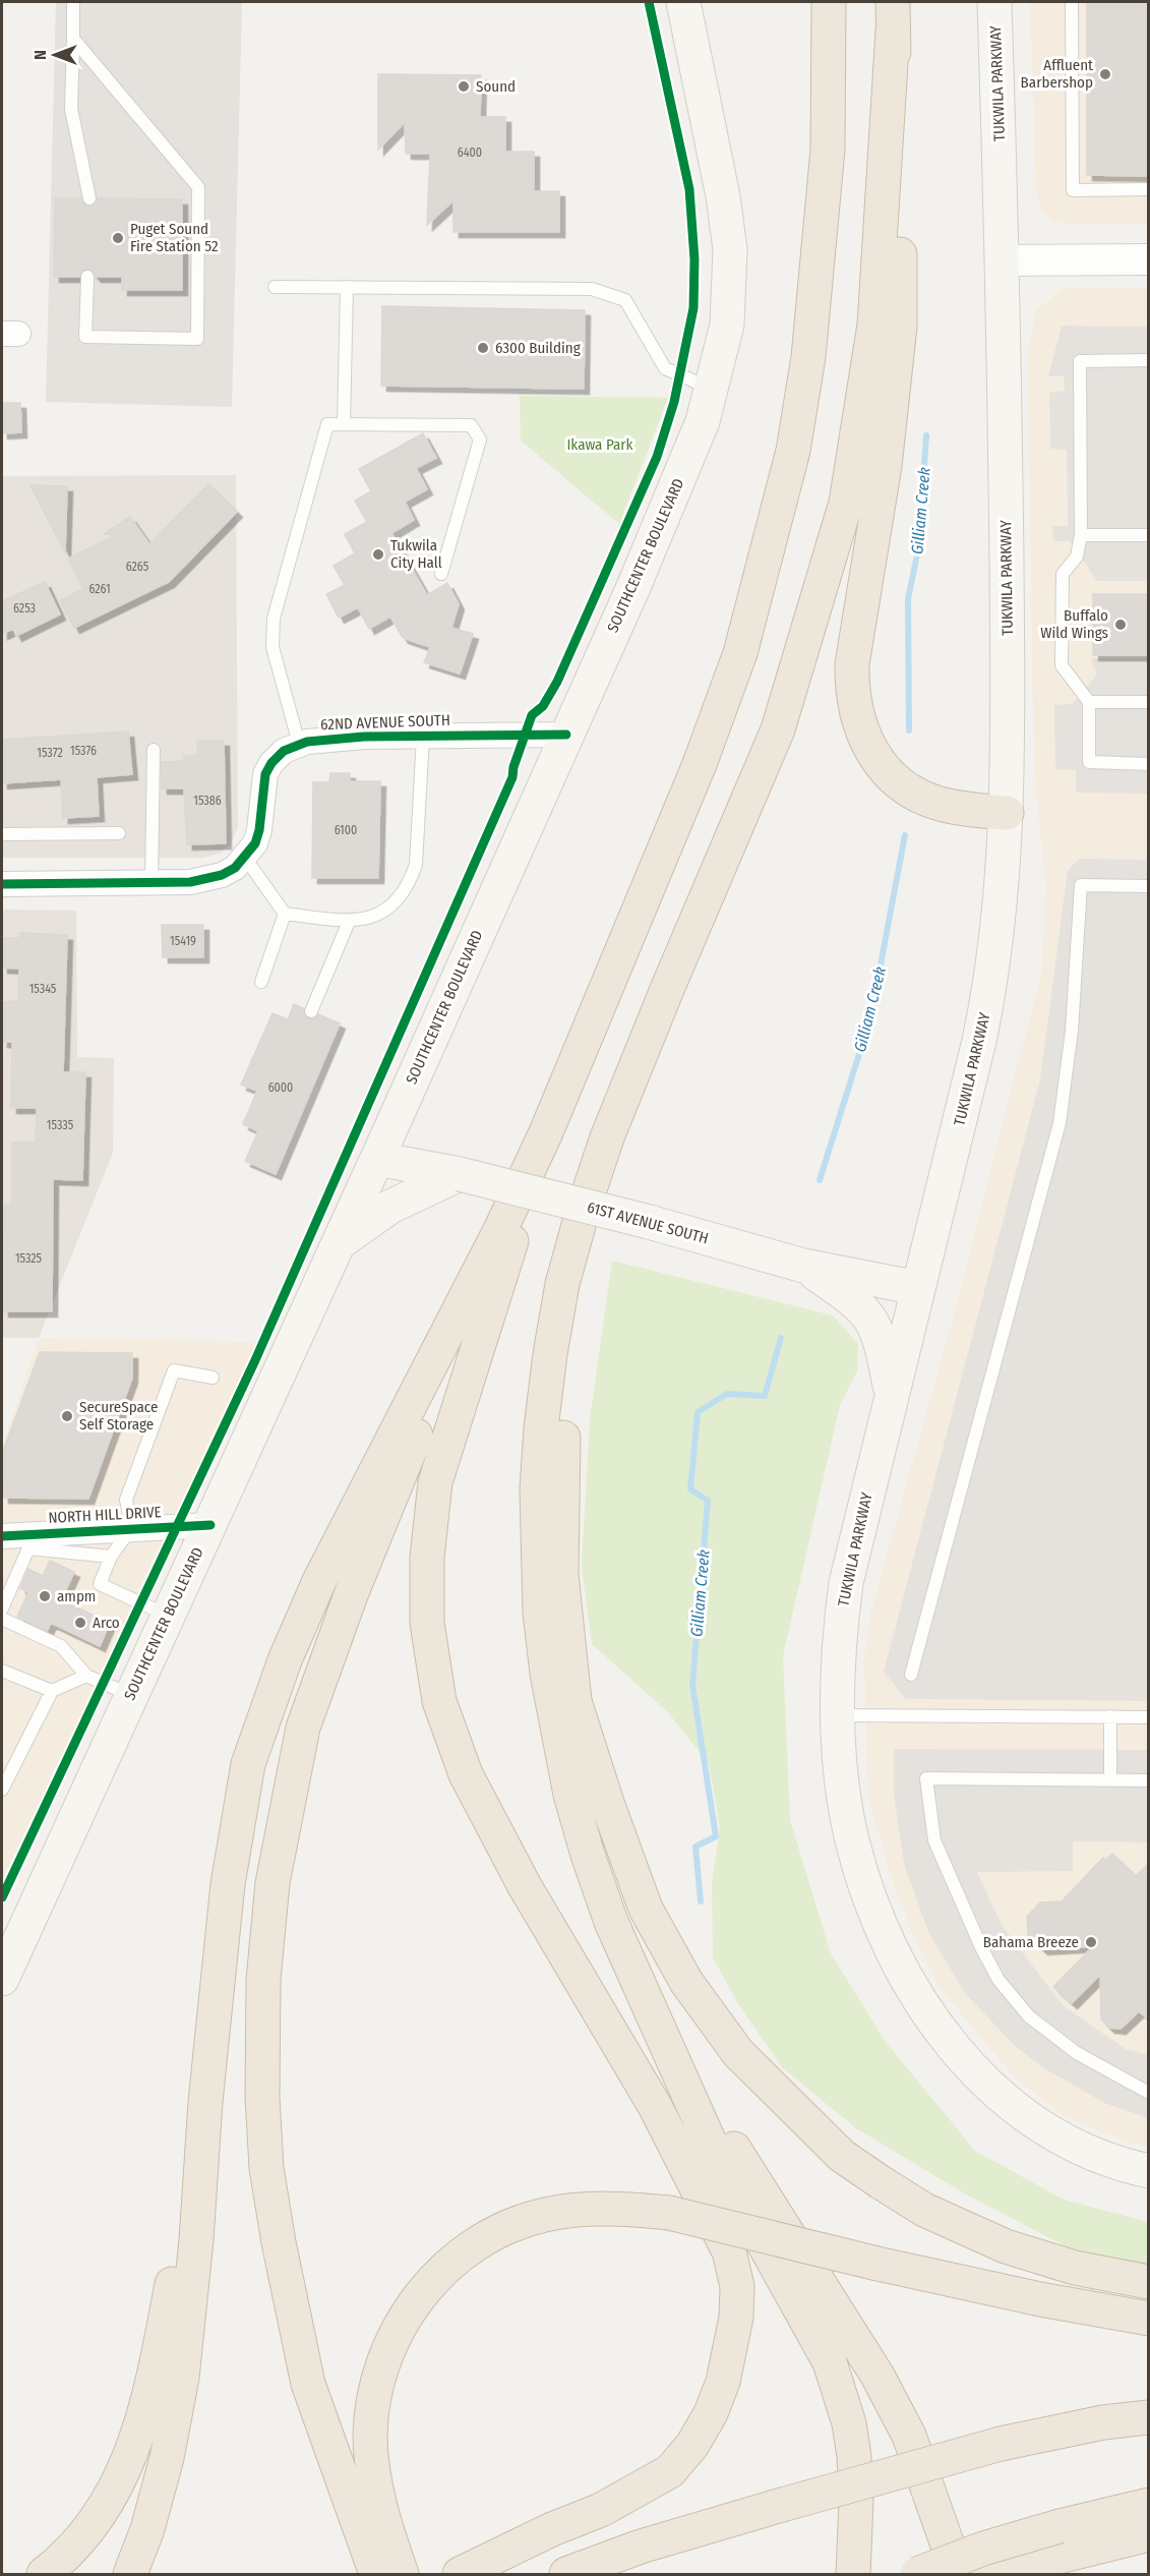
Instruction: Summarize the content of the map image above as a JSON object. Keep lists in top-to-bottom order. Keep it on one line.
{"streets":{"main road":["TUKWILA PARKWAY","SOUTHCENTER BOULEVARD","61ST AVENUE SOUTH"],"street":["62ND AVENUE SOUTH","NORTH HILL DRIVE"]},"crossings":[["TUKWILA PARKWAY","61ST AVENUE SOUTH"],["SOUTHCENTER BOULEVARD","62ND AVENUE SOUTH"],["SOUTHCENTER BOULEVARD","61ST AVENUE SOUTH"],["SOUTHCENTER BOULEVARD","NORTH HILL DRIVE"]],"water":["Gilliam Creek"],"parks":["Ikawa Park"],"places":["Affluent Barbershop","Sound","Puget Sound Fire Station 52","6300 Building","Tukwila City Hall","Buffalo Wild Wings","SecureSpace Self Storage","ampm","Arco","Bahama Breeze"],"house_numbers":["6400","6265","6261","6253","15376","15372","15386","6100","15419","15345","6000","15335","15325"],"north":"left"}
